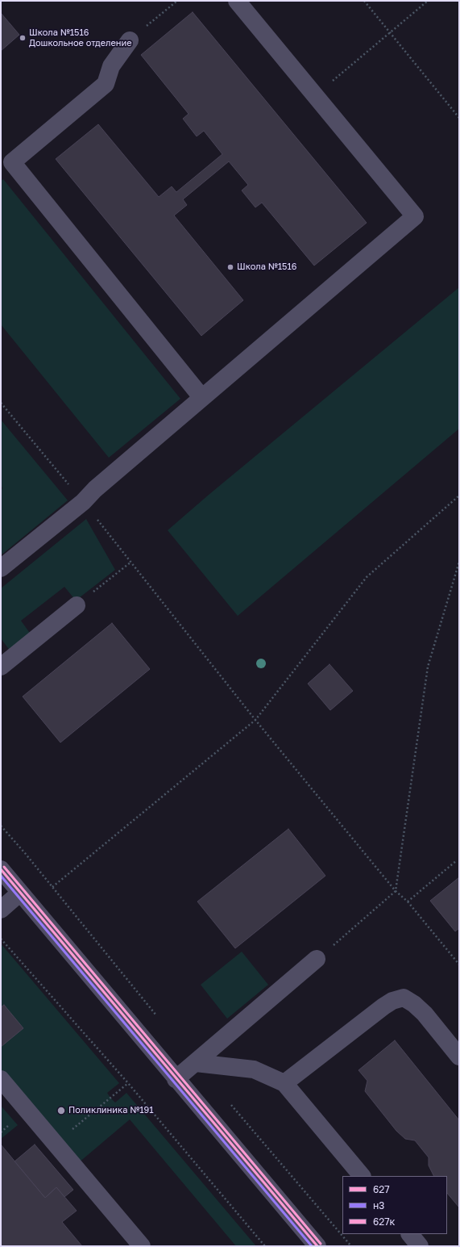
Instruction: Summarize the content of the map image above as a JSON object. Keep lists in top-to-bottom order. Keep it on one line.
{"places":["Школа №1516 Дошкольное отделение","Школа №1516","Поликлиника №191"],"lines":["transit line 627к","transit line 627","transit line н3"],"legend":["627","н3","627к"]}
